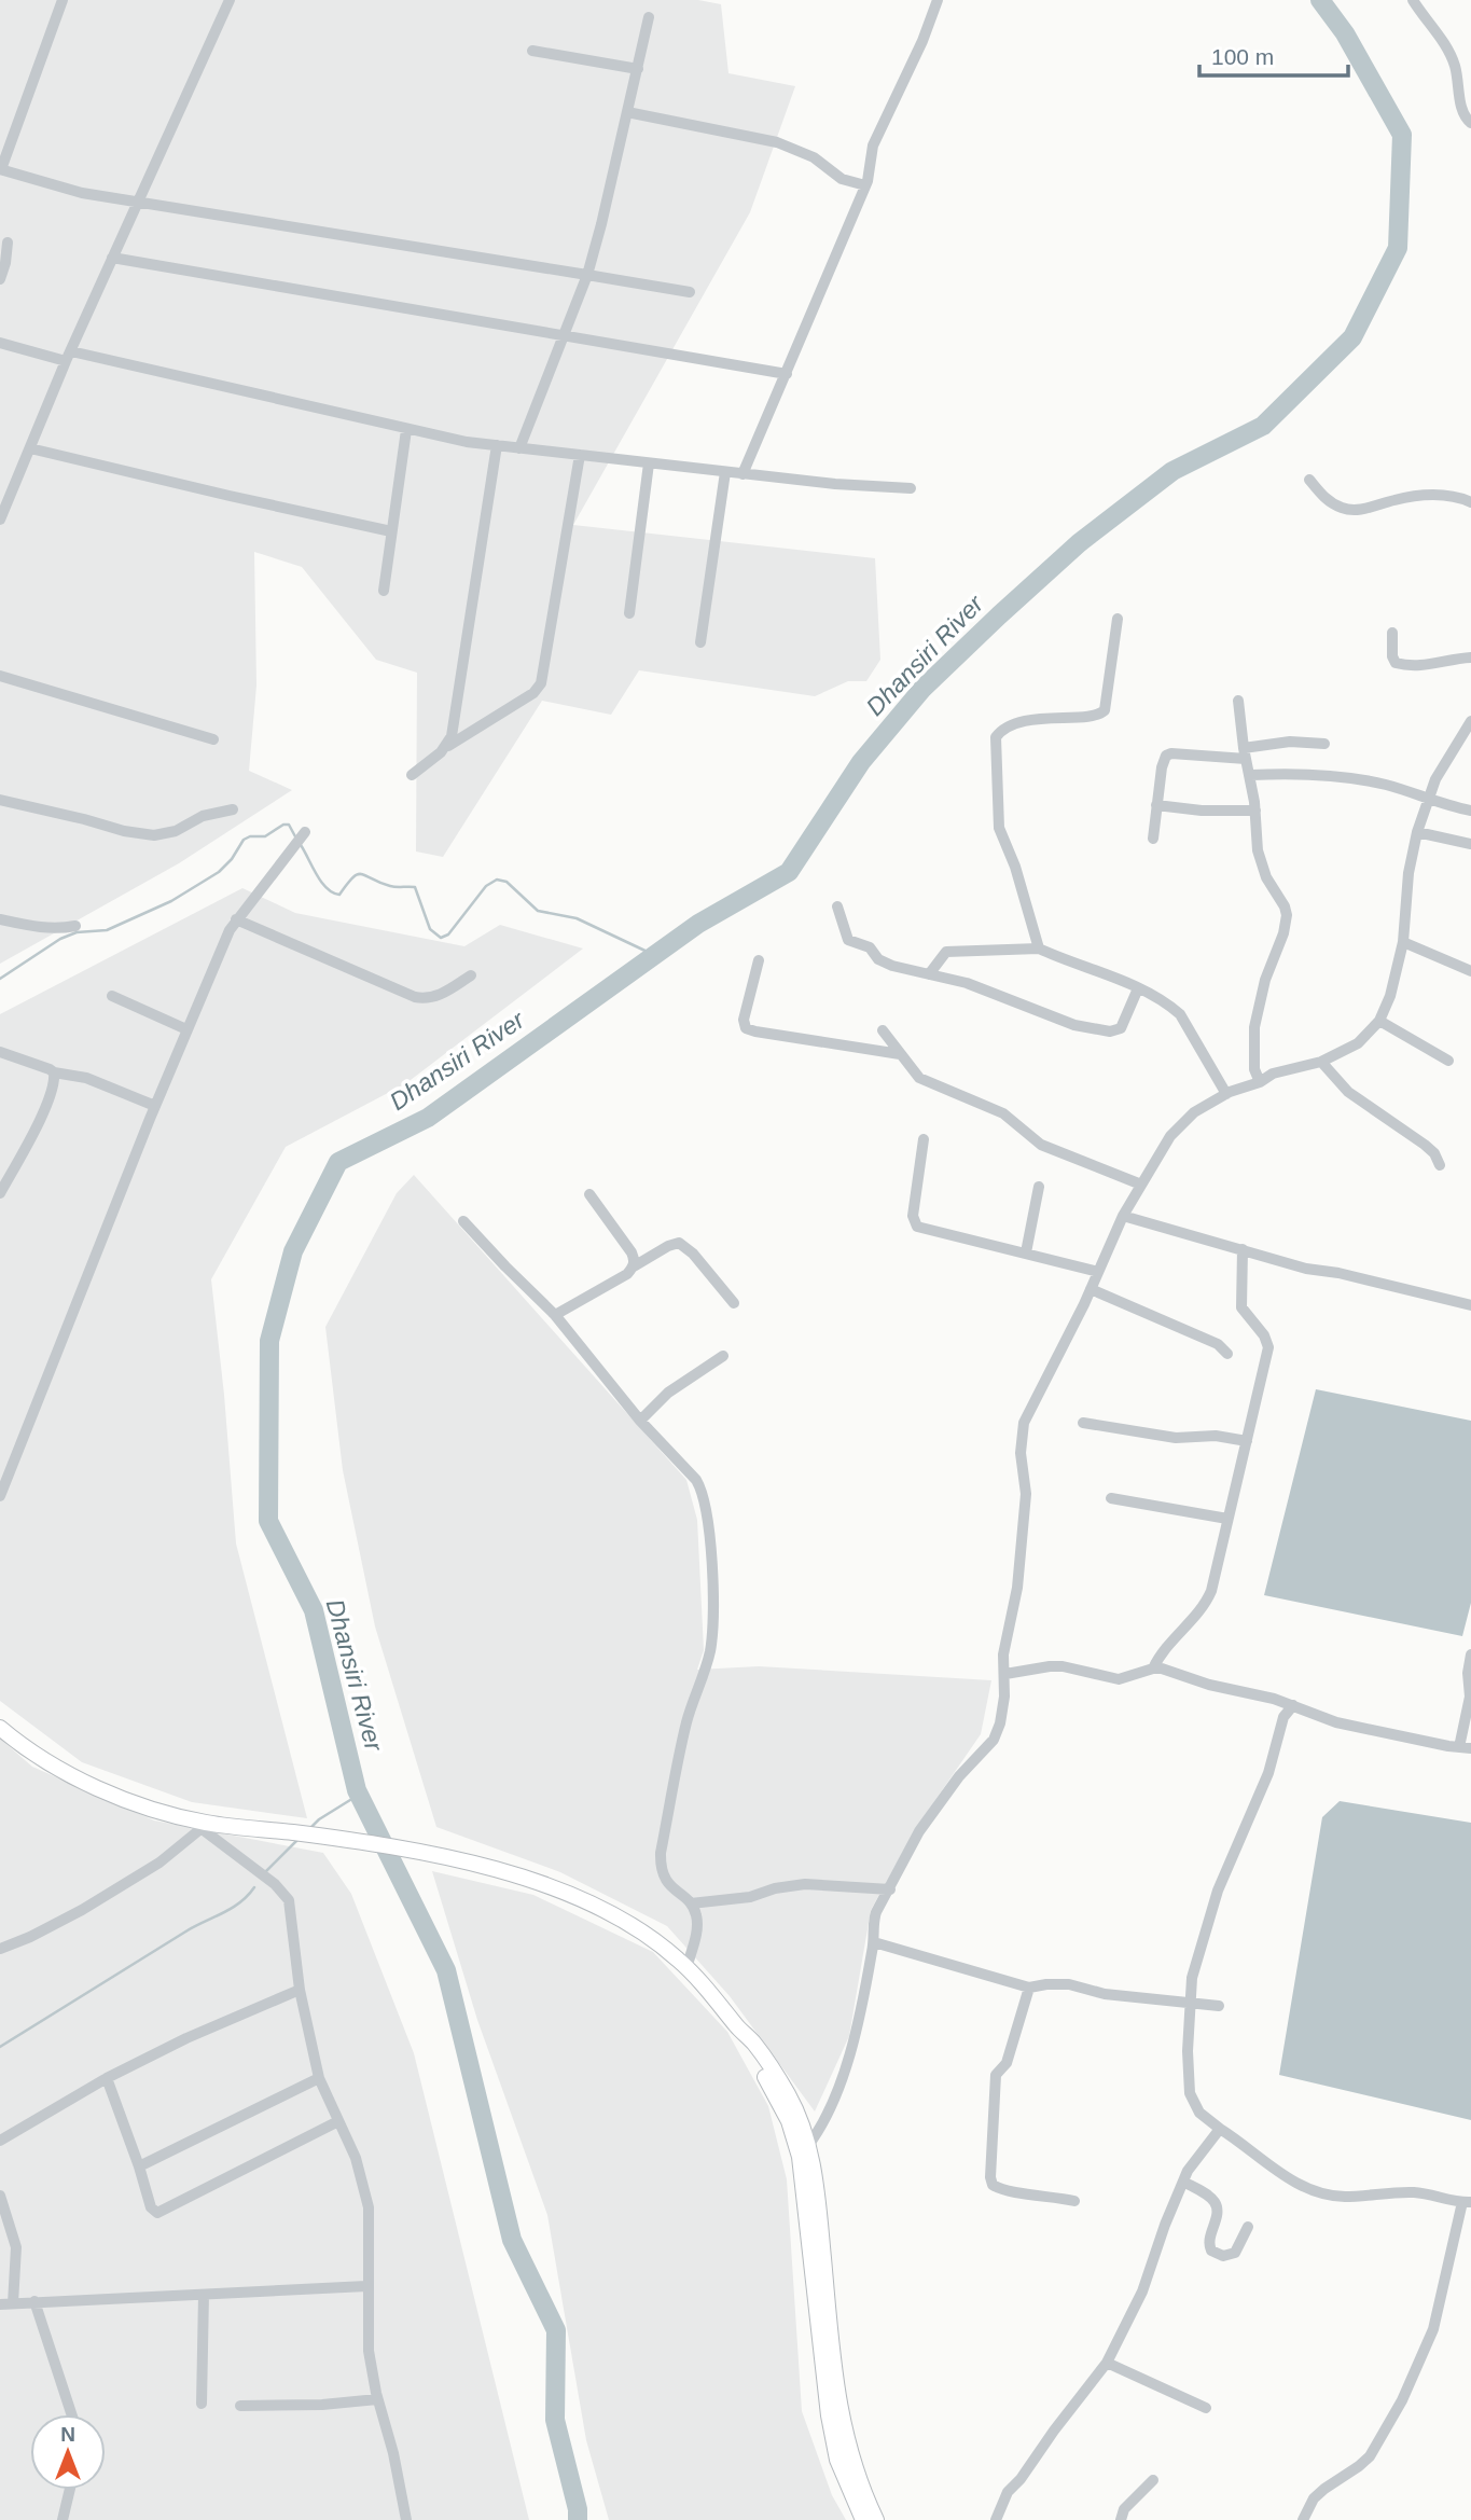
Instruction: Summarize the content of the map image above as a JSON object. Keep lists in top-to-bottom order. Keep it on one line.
{"water":["Dhansiri River"],"scale_bar":"100 m","north":"top"}
